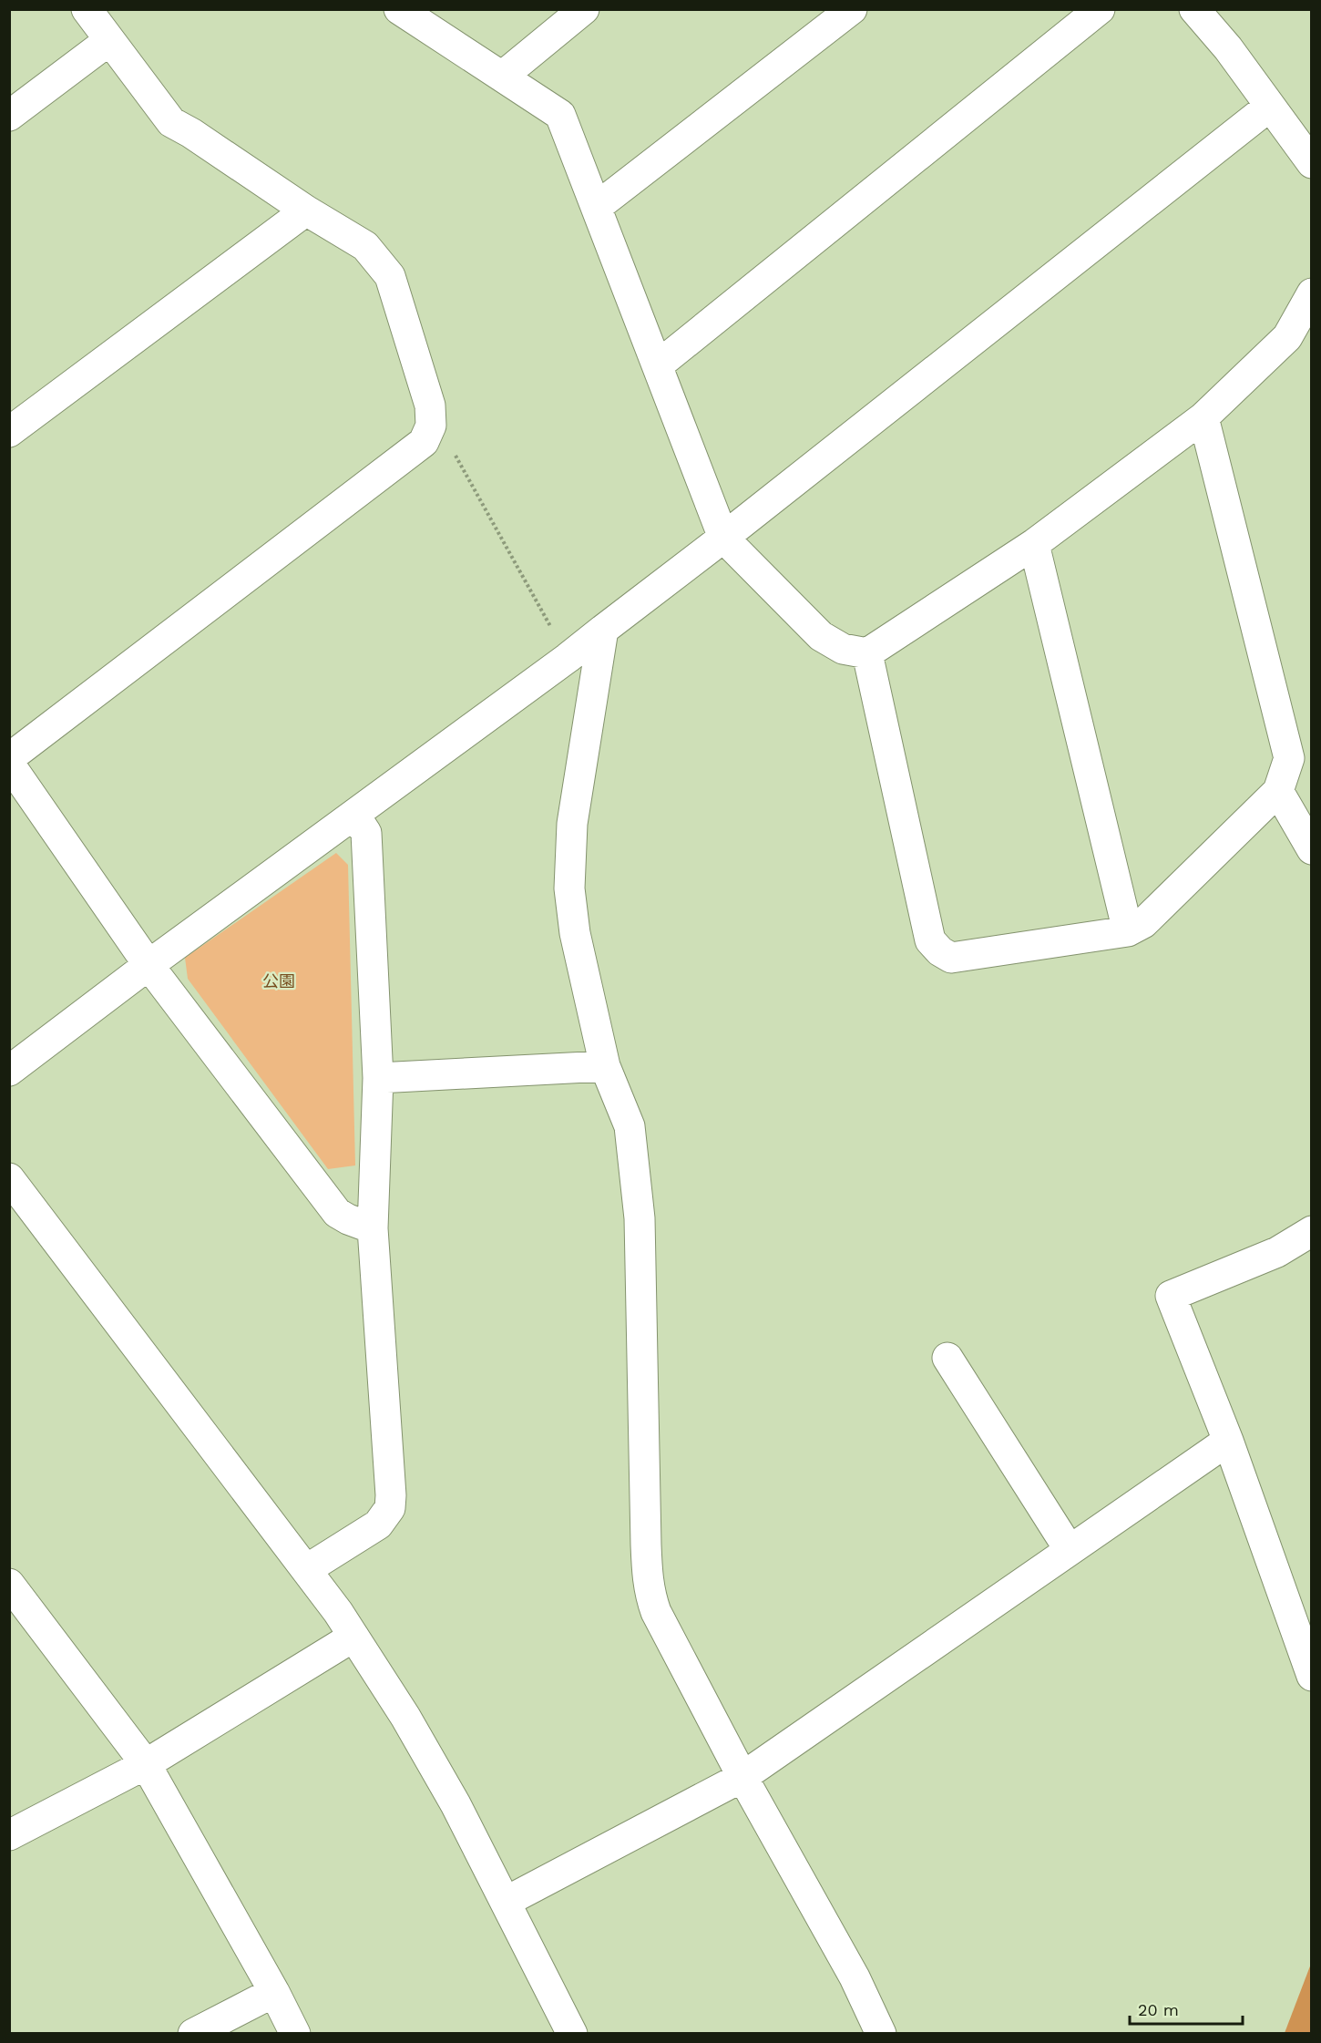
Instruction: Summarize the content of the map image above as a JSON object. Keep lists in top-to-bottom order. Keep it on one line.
{"parks":["公園"],"scale_bar":"20 m"}
